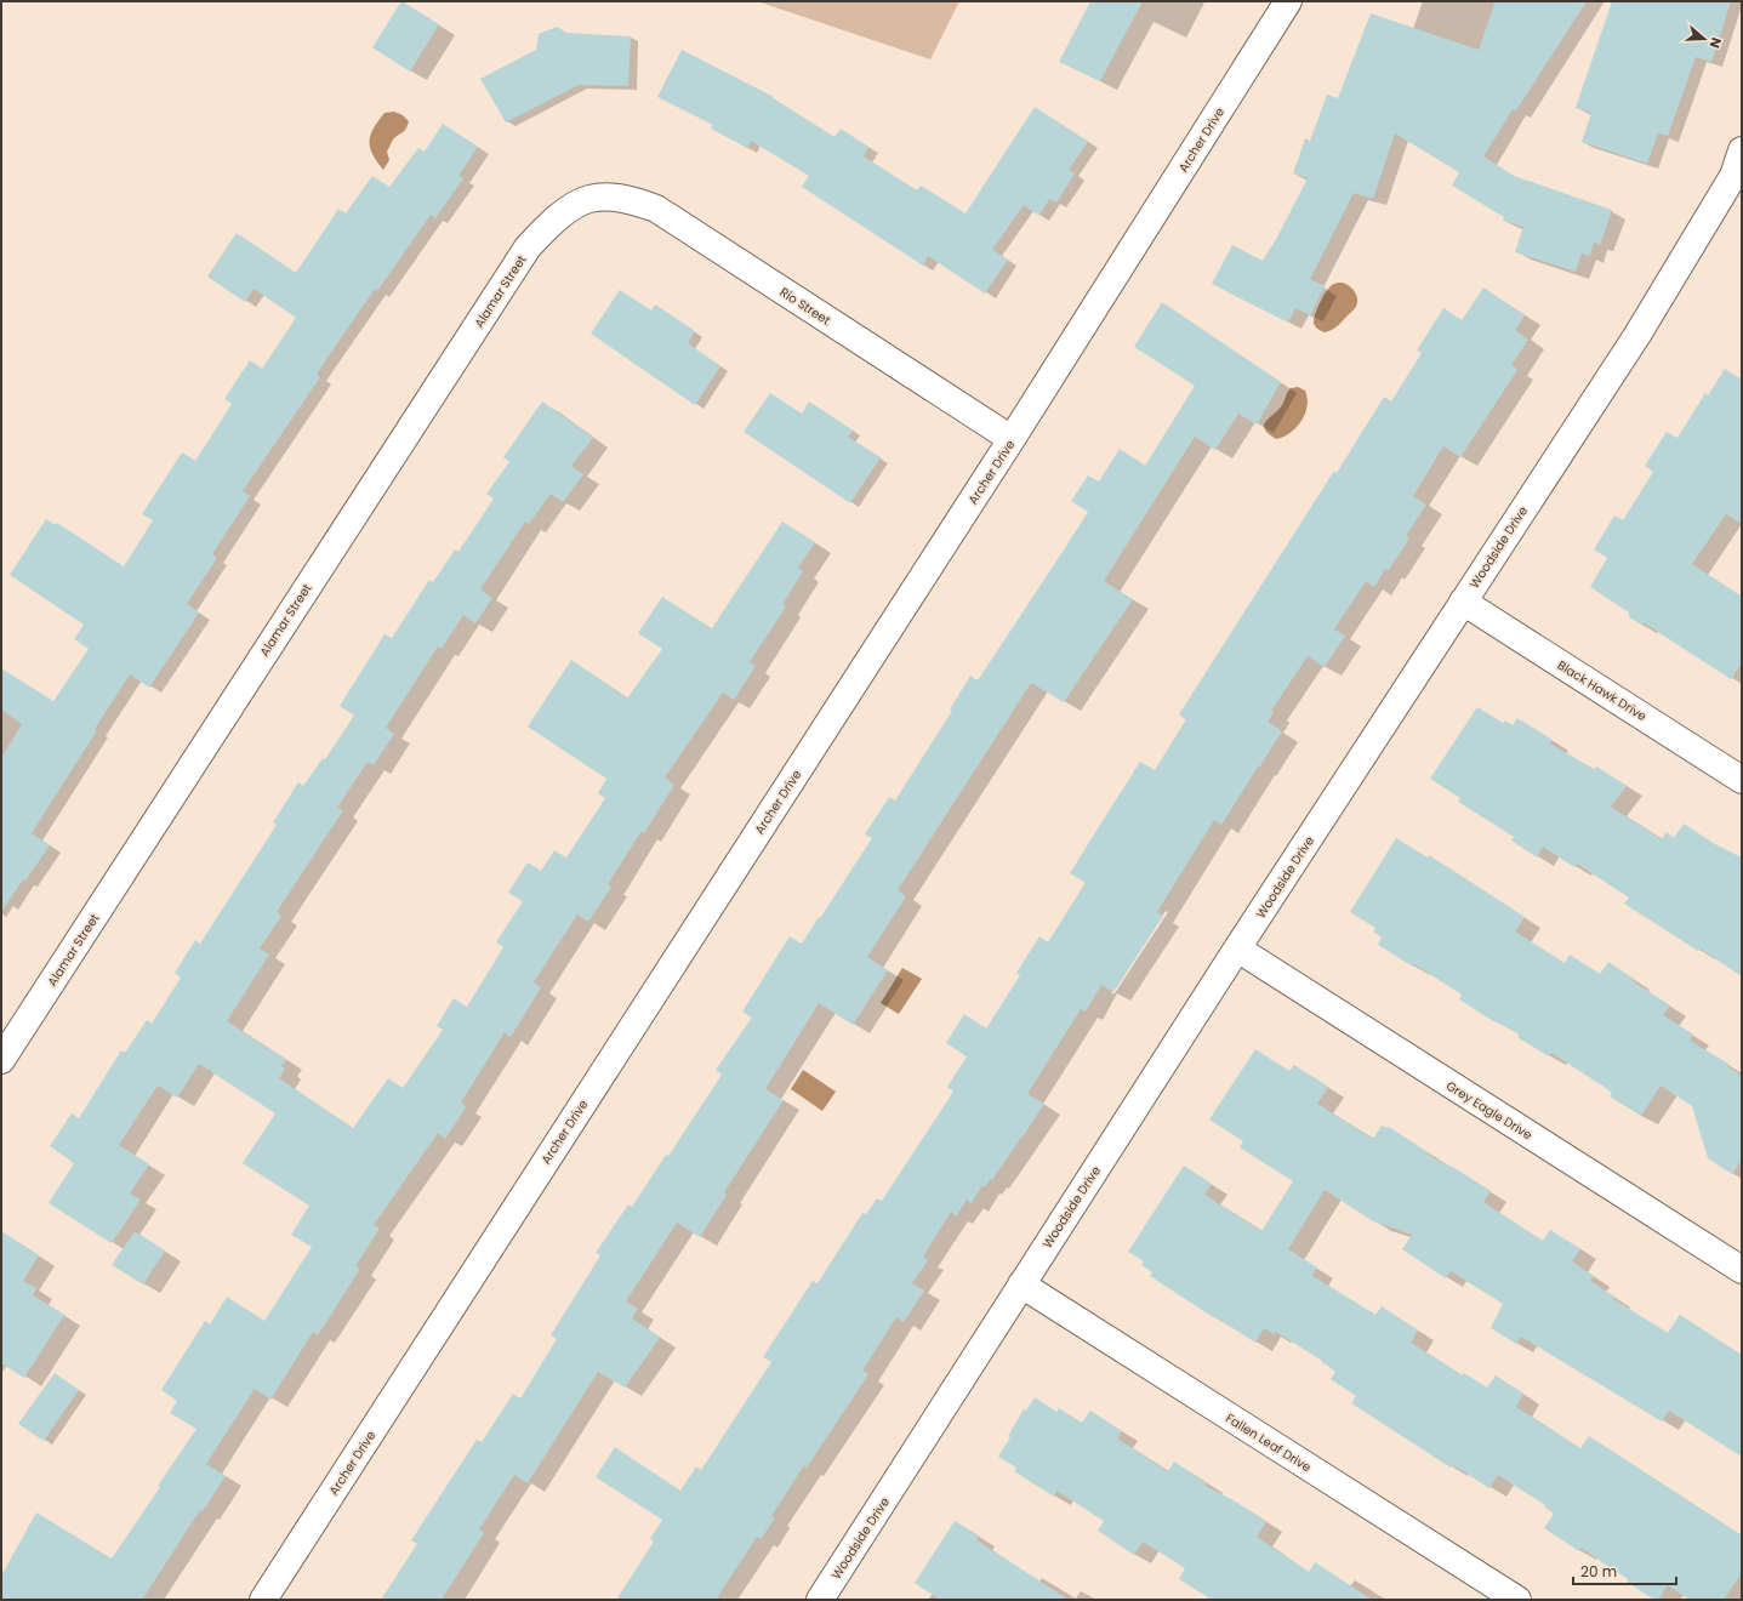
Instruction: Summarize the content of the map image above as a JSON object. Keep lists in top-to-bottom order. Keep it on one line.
{"streets":{"street":["Archer Drive","Alamar Street","Rio Street","Woodside Drive","Black Hawk Drive","Grey Eagle Drive","Fallen Leaf Drive"]},"crossings":[["Archer Drive","Rio Street"],["Alamar Street","Rio Street"],["Woodside Drive","Black Hawk Drive"],["Woodside Drive","Grey Eagle Drive"],["Woodside Drive","Fallen Leaf Drive"]],"scale_bar":"20 m","north":"right"}
